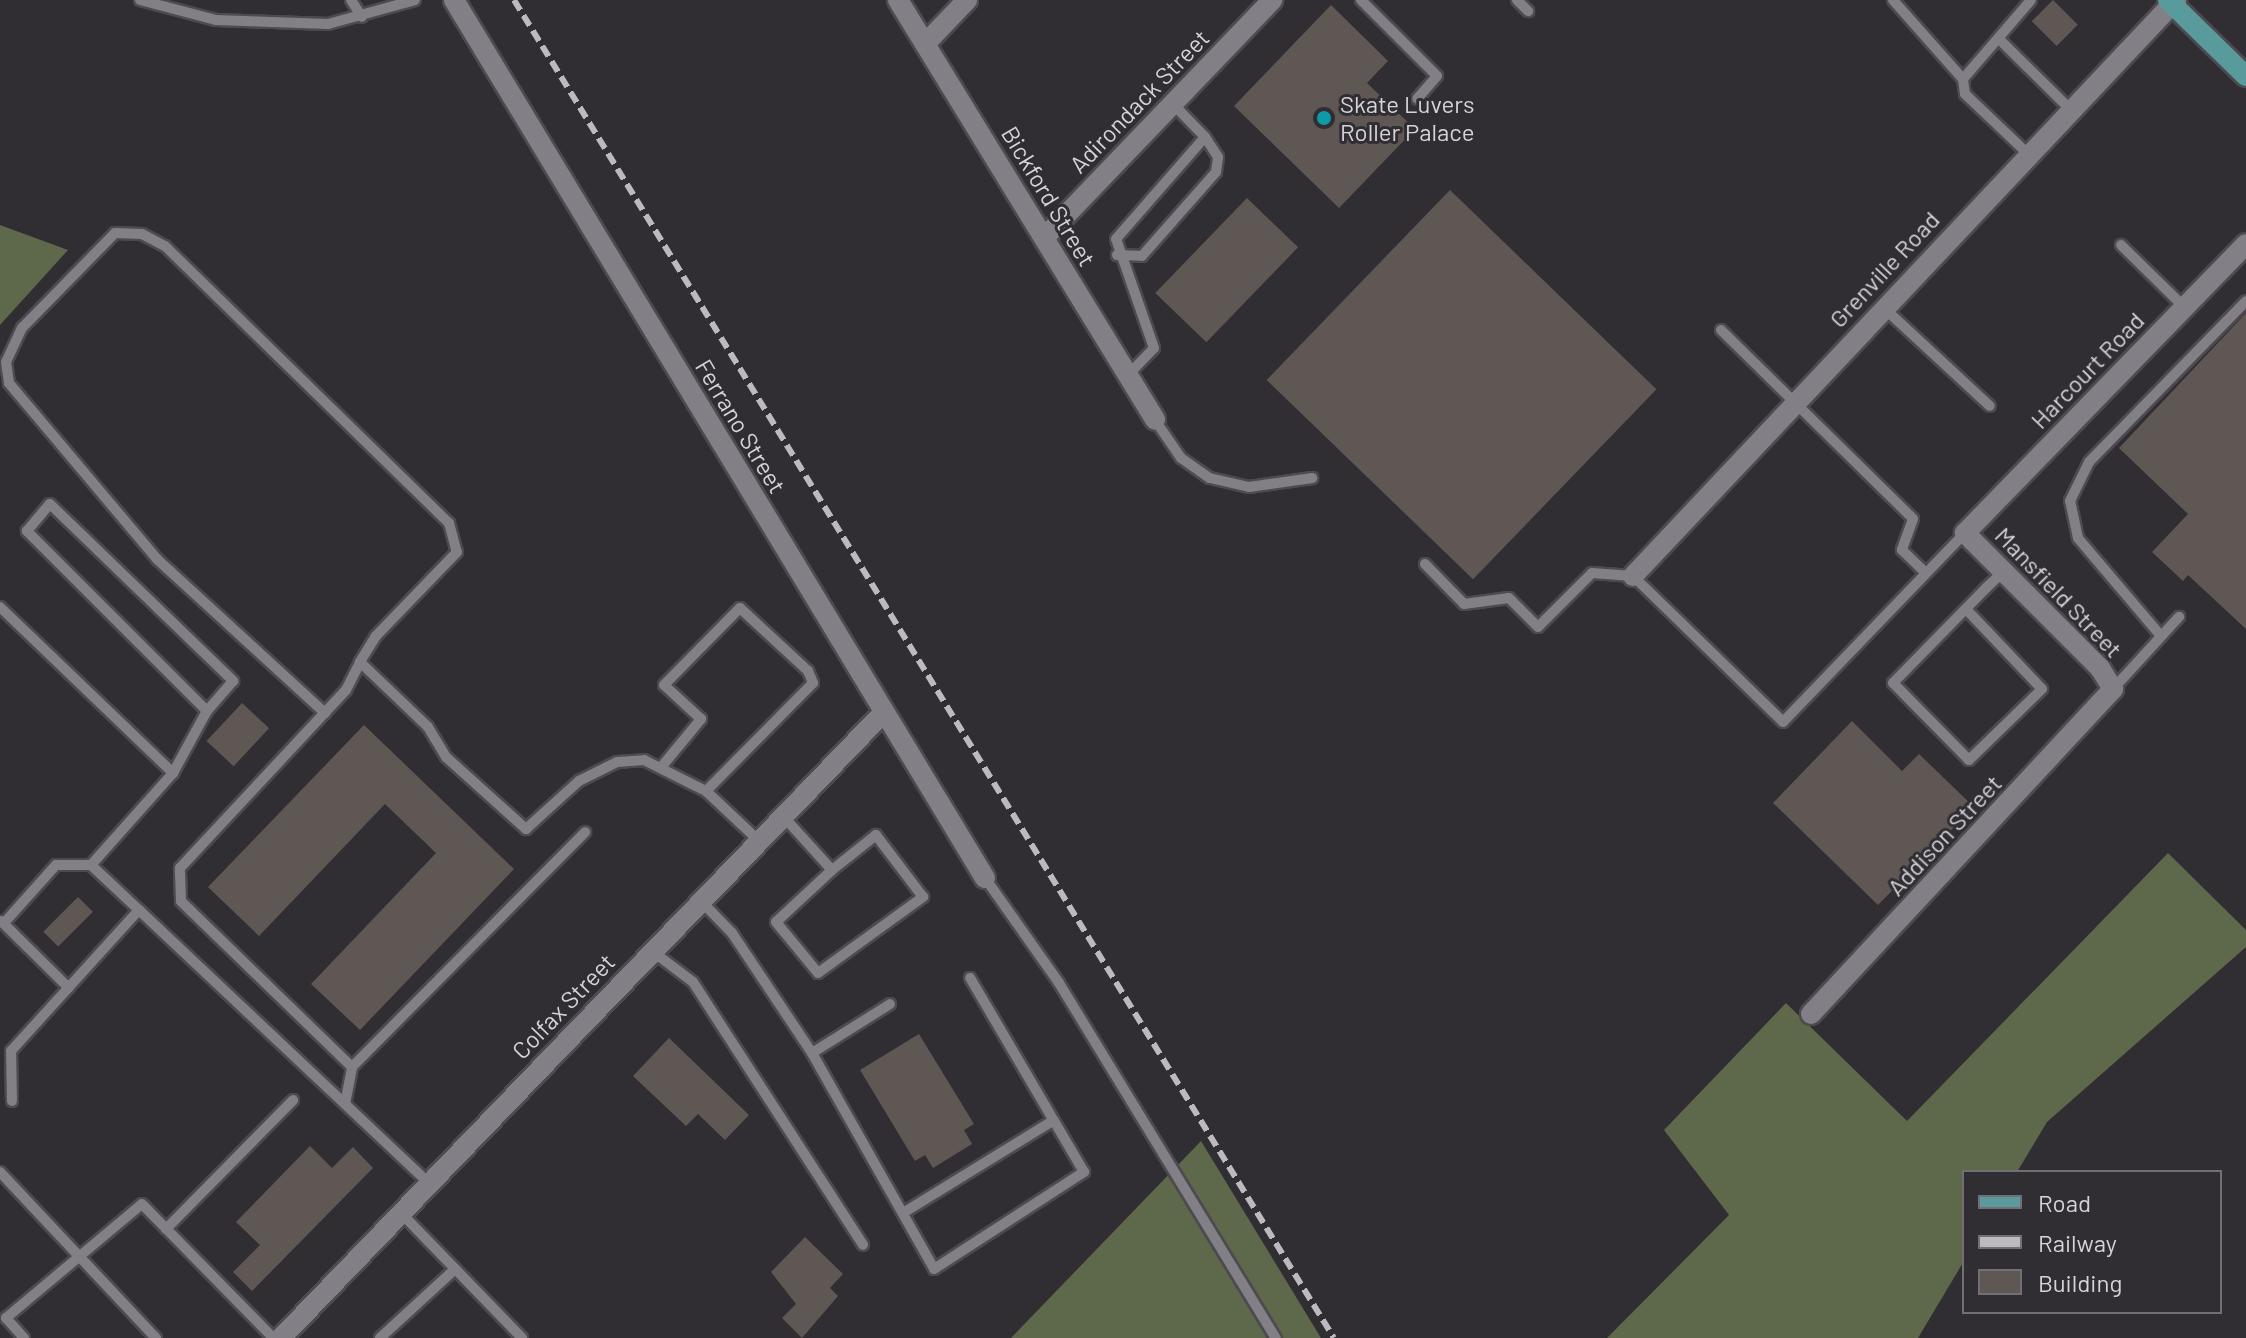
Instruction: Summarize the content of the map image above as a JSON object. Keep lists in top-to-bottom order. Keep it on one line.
{"streets":{"street":["Adirondack Street","Bickford Street","Grenville Road","Harcourt Road","Ferrano Street","Mansfield Street","Addison Street","Colfax Street"]},"crossings":[["Adirondack Street","Bickford Street"],["Harcourt Road","Mansfield Street"],["Ferrano Street","Colfax Street"],["Mansfield Street","Addison Street"]],"places":["Skate Luvers Roller Palace"],"legend":["Road","Railway","Building"]}
